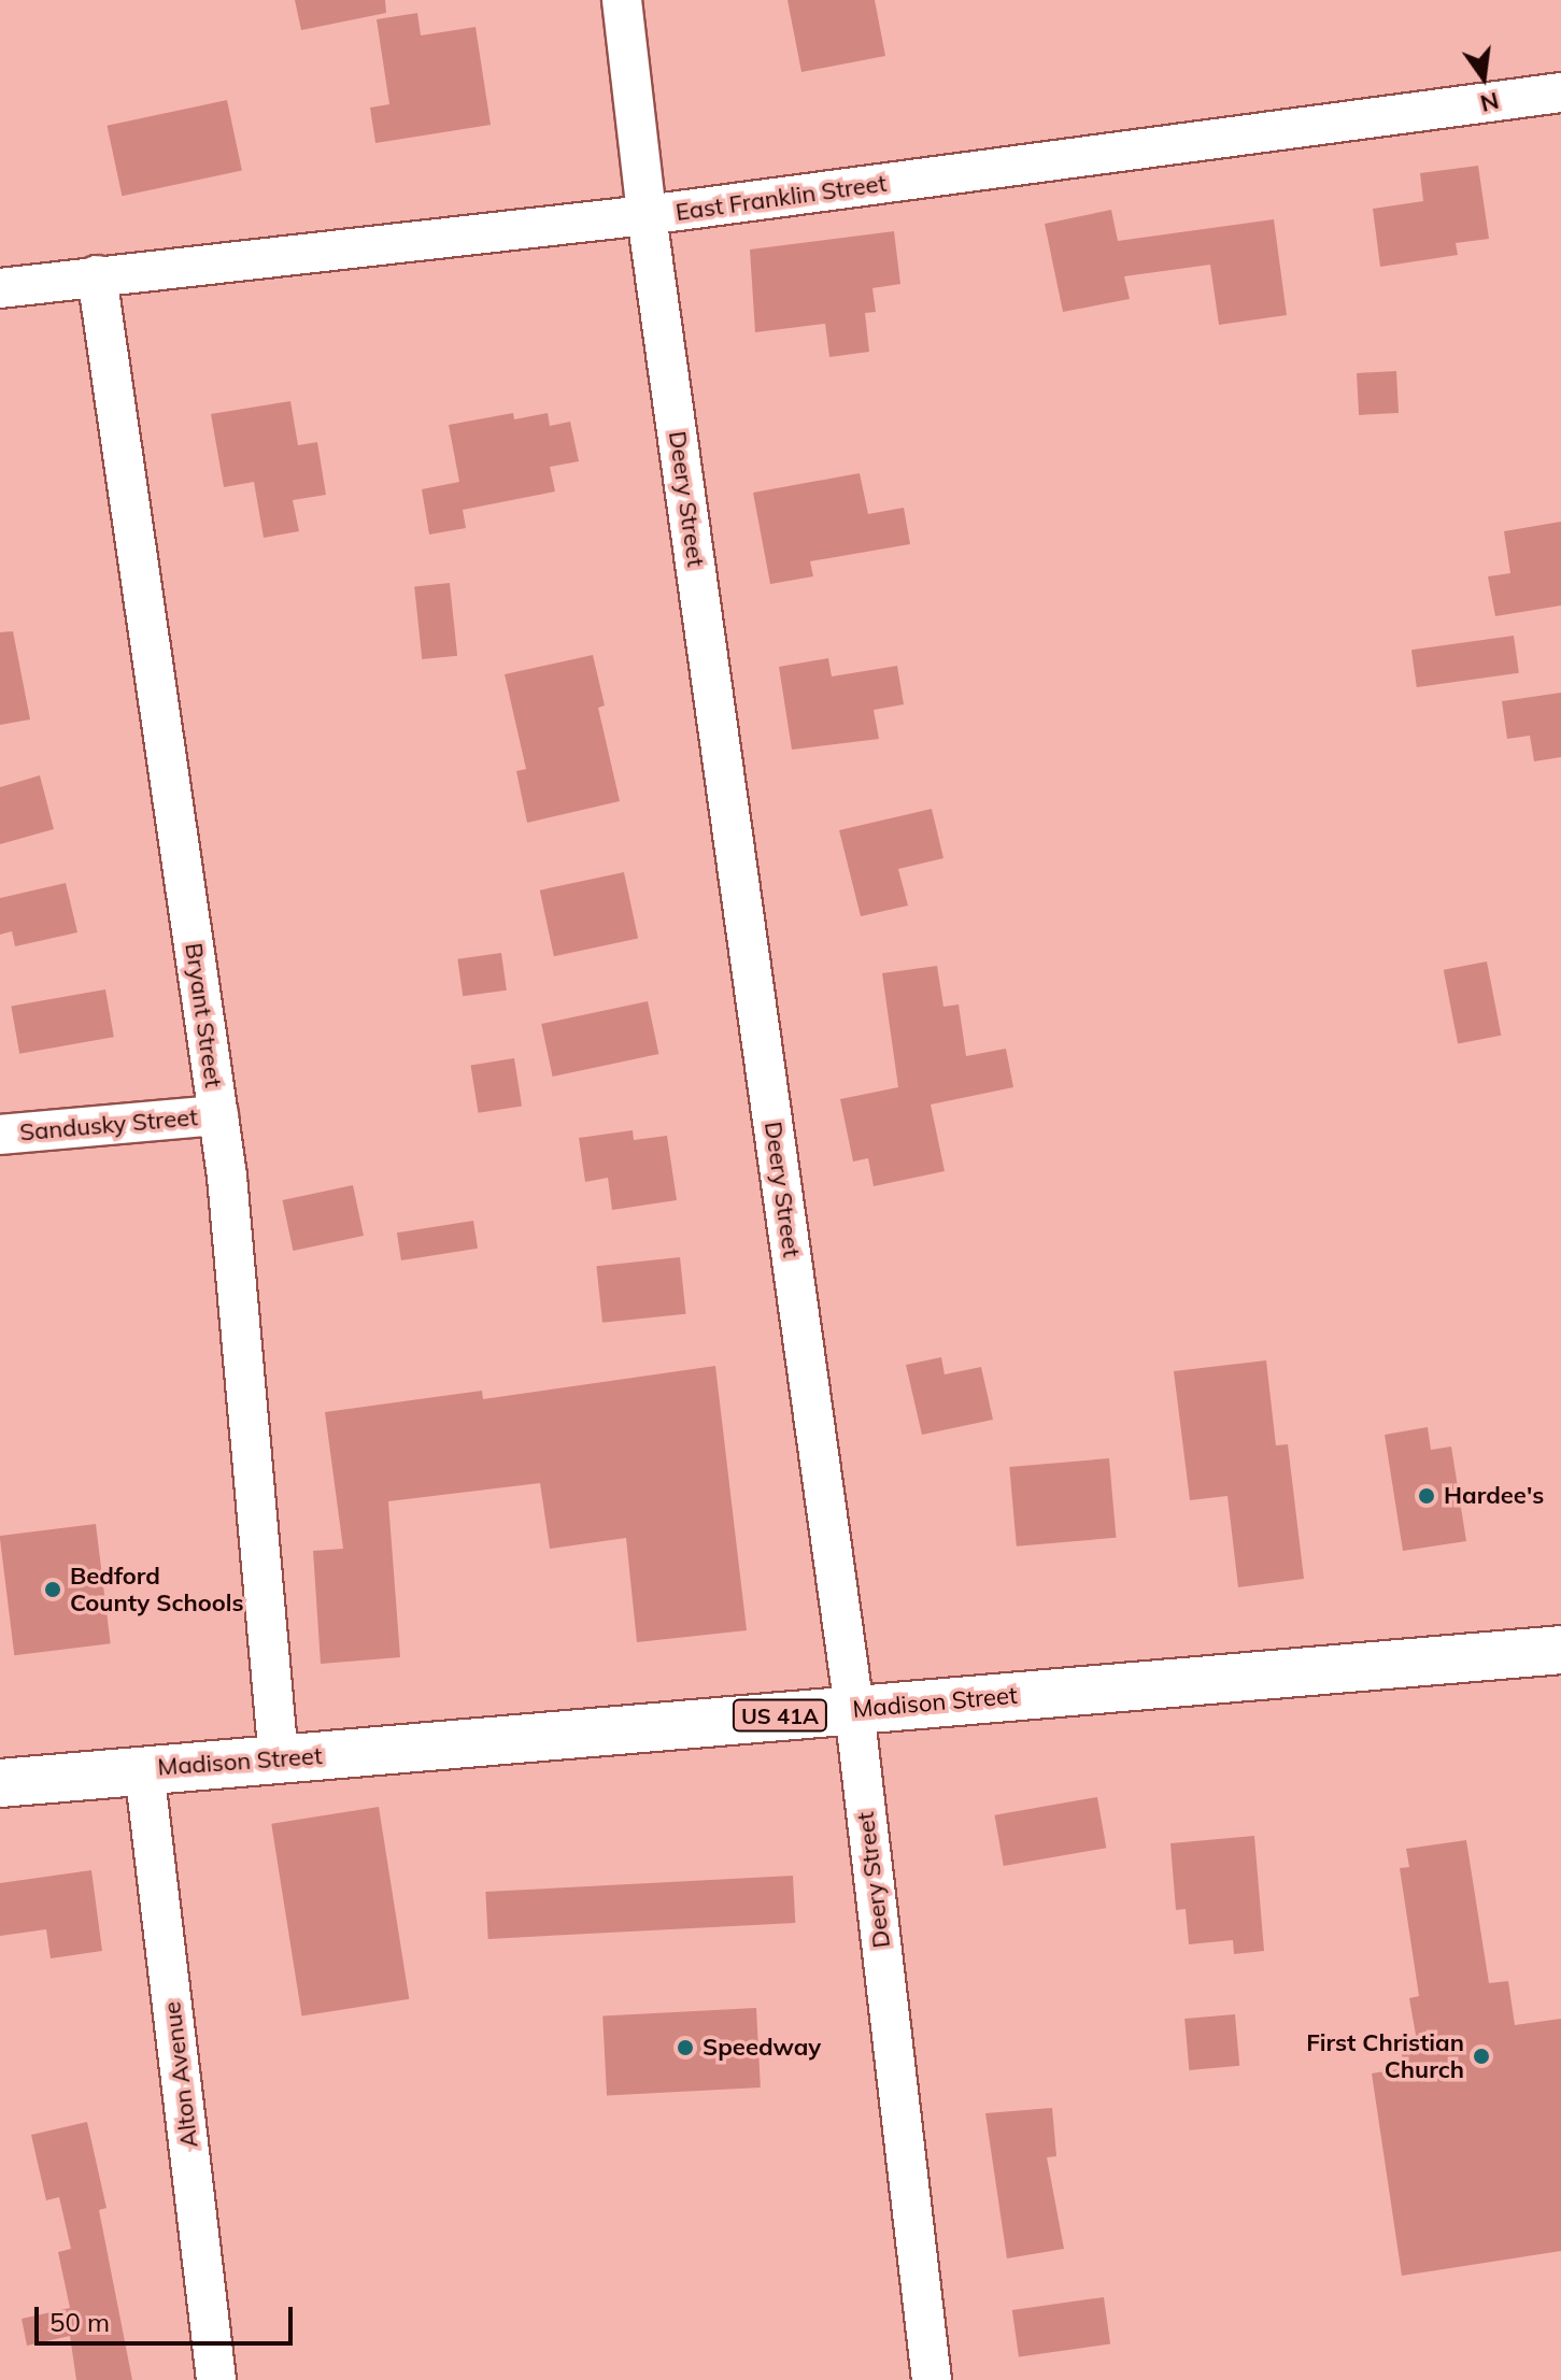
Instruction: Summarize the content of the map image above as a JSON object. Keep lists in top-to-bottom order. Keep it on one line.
{"streets":{"main road":["Madison Street","US 41A"],"street":["East Franklin Street","Deery Street","Bryant Street","Sandusky Street","Alton Avenue"]},"crossings":[["East Franklin Street","Deery Street"],["East Franklin Street","Bryant Street"],["Deery Street","Madison Street"],["Bryant Street","Sandusky Street"],["Bryant Street","Madison Street"],["Madison Street","Alton Avenue"]],"places":["Hardee's","Bedford County Schools","Speedway","First Christian Church"],"scale_bar":"50 m","north":"bottom"}
